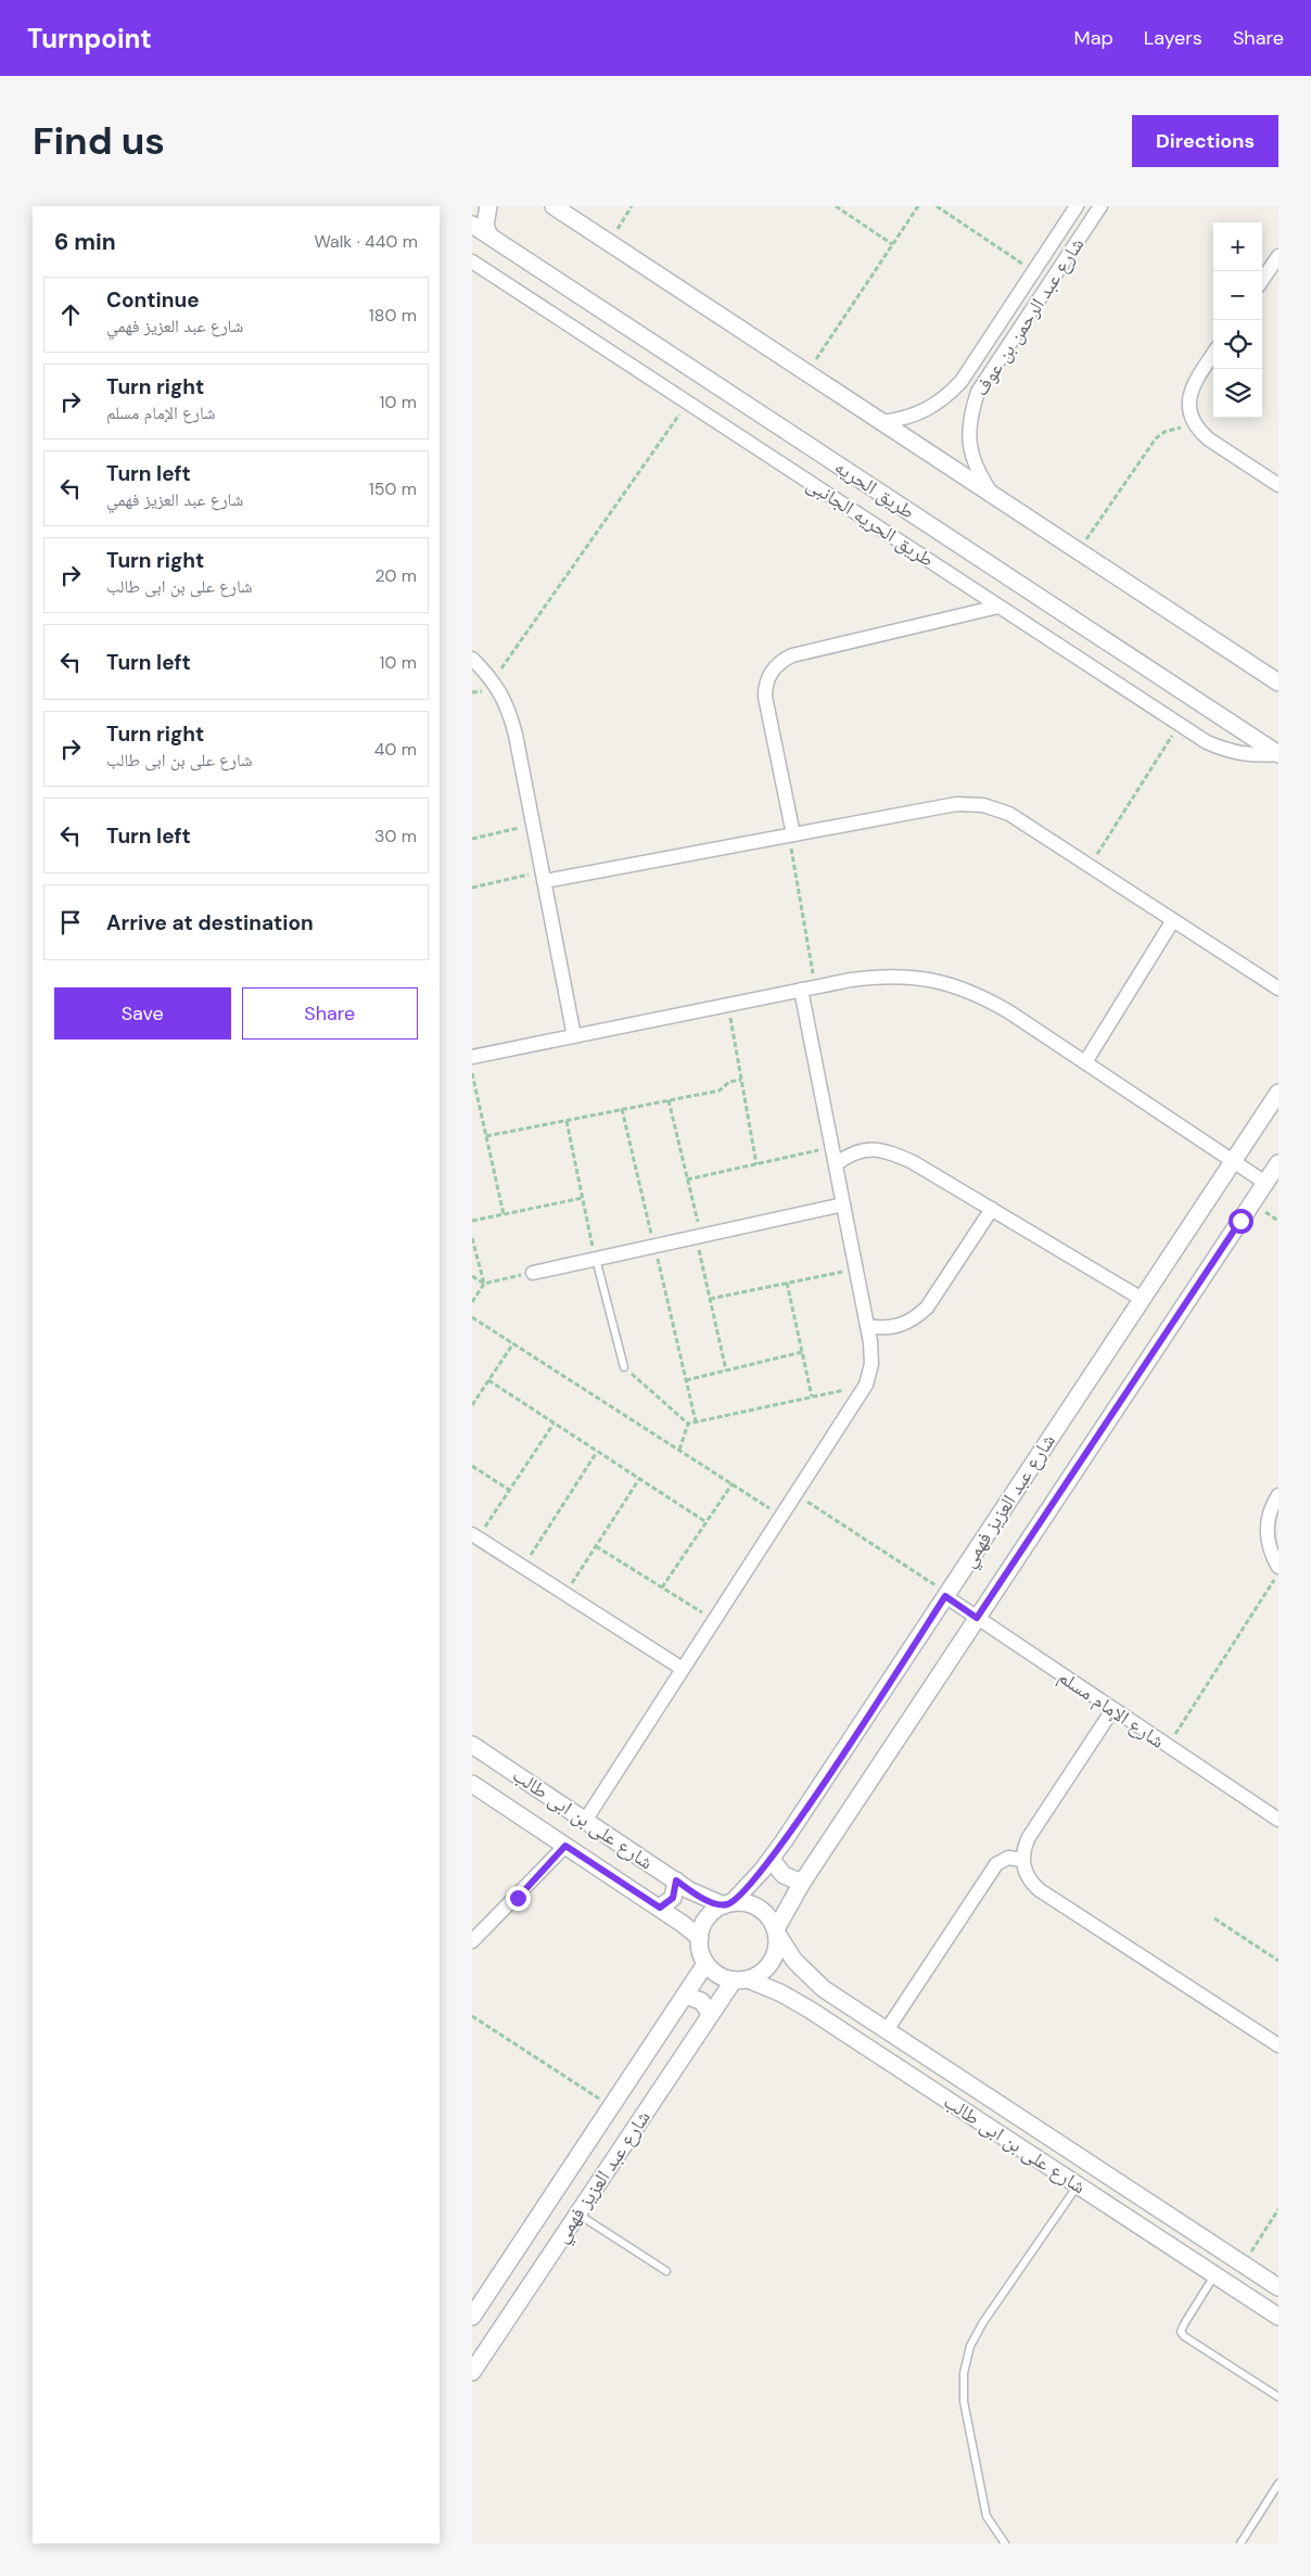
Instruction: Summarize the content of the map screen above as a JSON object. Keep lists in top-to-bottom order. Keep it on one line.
{"streets":{"street":["شارع عبد الرحمن بن عوف","طريق الحريه","طريق الحريه الجانبى","شارع عبد العزيز فهمي","شارع الإمام مسلم","شارع على بن ابى طالب"]},"crossings":[["طريق الحريه","طريق الحريه الجانبى"],["شارع عبد العزيز فهمي","شارع الإمام مسلم"],["شارع عبد العزيز فهمي","شارع على بن ابى طالب"]],"page":{"header":"Turnpoint","nav":["Map","Layers","Share"],"buttons":["Directions",["Save","Share"]],"title":"Find us","heading":["6 min","Walk · 440 m"],"map_buttons":["+","−"],"list":[["Continue","شارع عبد العزيز فهمي","180 m"],["Turn right","شارع الإمام مسلم","10 m"],["Turn left","شارع عبد العزيز فهمي","150 m"],["Turn right","شارع على بن ابى طالب","20 m"],["Turn left","10 m"],["Turn right","شارع على بن ابى طالب","40 m"],["Turn left","30 m"],"Arrive at destination"]}}
